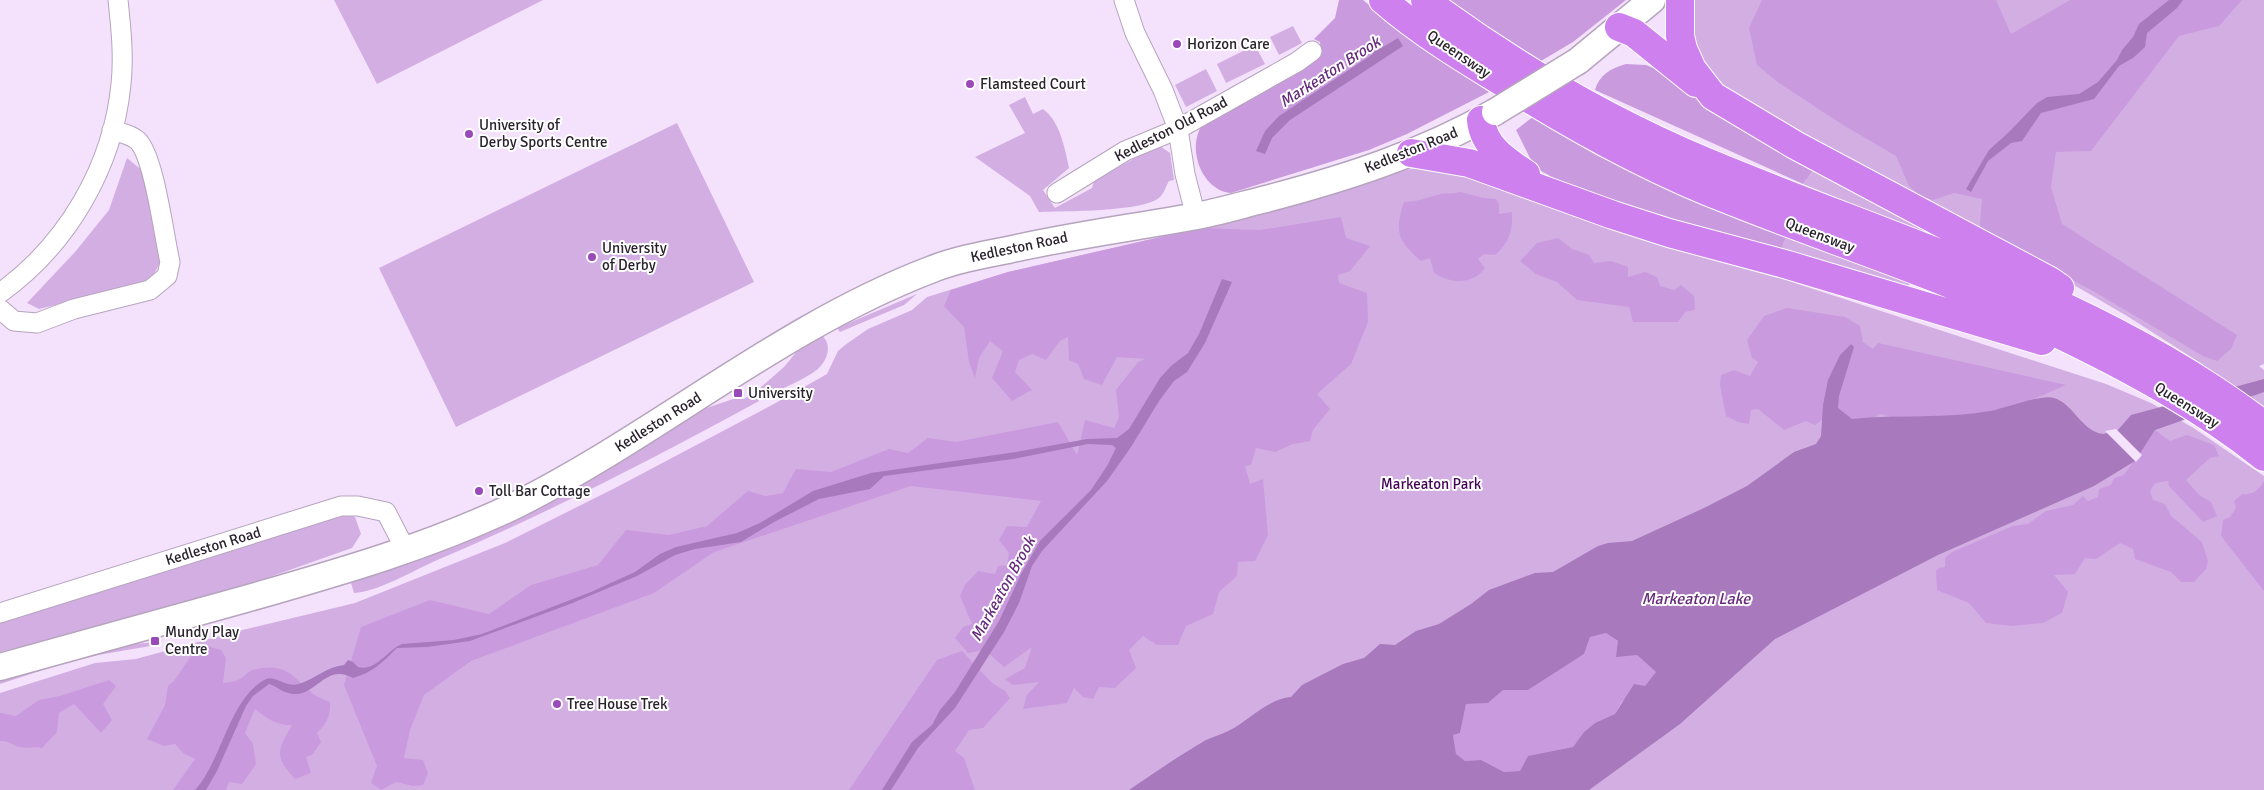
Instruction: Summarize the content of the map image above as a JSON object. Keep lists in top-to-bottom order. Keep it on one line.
{"streets":{"highway":["Queensway"],"street":["Kedleston Old Road","Kedleston Road"]},"water":["Markeaton Brook","Markeaton Lake"],"parks":["Markeaton Park"],"places":{"other":["Horizon Care","Flamsteed Court","University of Derby Sports Centre","University of Derby","Toll Bar Cottage","Tree House Trek"],"transit":["University","Mundy Play Centre"]}}
